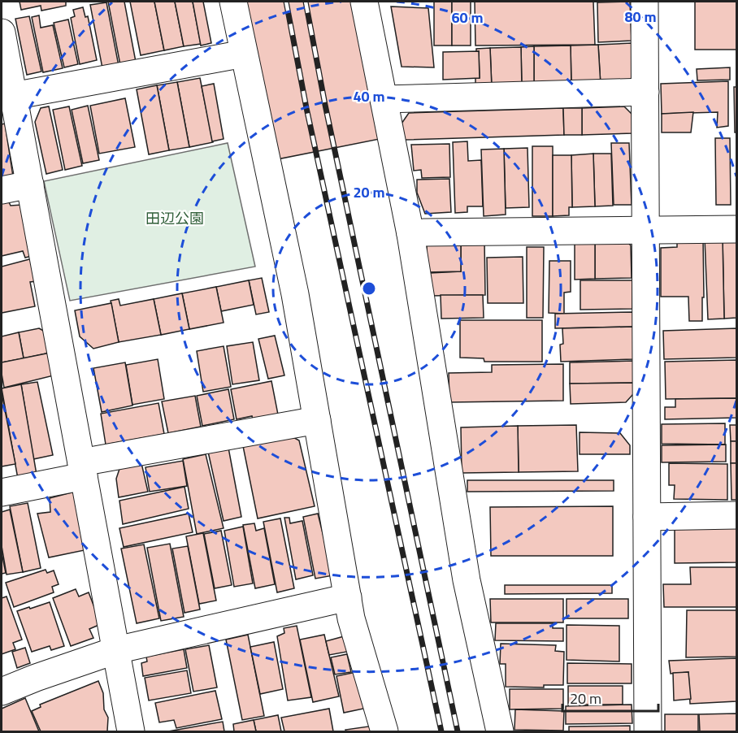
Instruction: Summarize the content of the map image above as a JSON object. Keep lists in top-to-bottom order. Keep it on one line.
{"parks":["田辺公園"],"scale_bar":"20 m","rings":["80 m","60 m","40 m","20 m"]}
